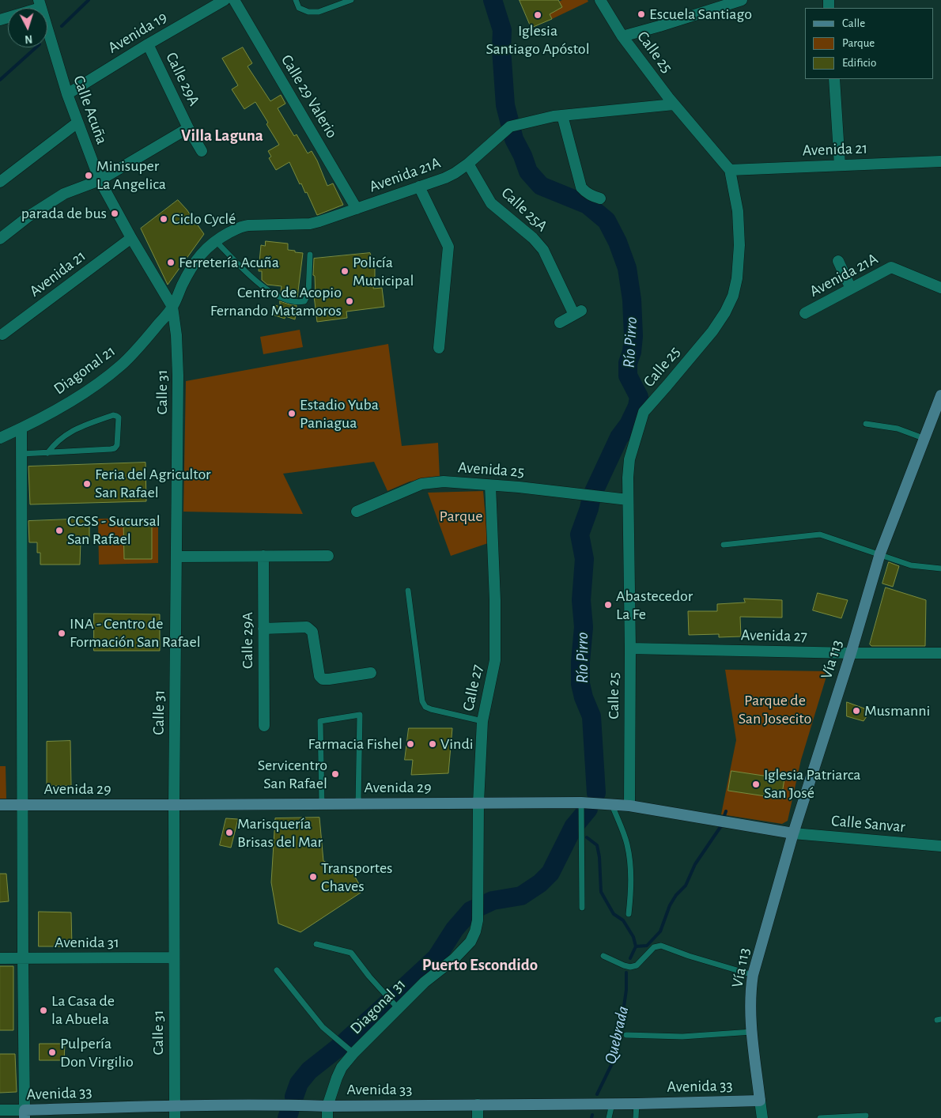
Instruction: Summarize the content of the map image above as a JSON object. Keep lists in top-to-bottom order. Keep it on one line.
{"streets":{"main road":["Vía 113","Avenida 29","Avenida 33"],"street":["Avenida 19","Calle 25","Calle 29A","Calle 29 Valerio","Calle Acuña","Avenida 21","Avenida 21A","Calle 25A","Diagonal 21","Calle 31","Avenida 25","Avenida 27","Calle 27","Calle Sanvar","Avenida 31","Diagonal 31"]},"crossings":[["Avenida 19","Calle 29A"],["Avenida 19","Calle Acuña"],["Calle 25","Avenida 21"],["Calle 25","Avenida 21A"],["Calle 25","Avenida 25"],["Calle 25","Avenida 27"],["Calle 25","Avenida 29"],["Calle 29 Valerio","Avenida 21A"],["Calle Acuña","Avenida 21"],["Calle Acuña","Avenida 21A"],["Calle Acuña","Diagonal 21"],["Calle Acuña","Calle 31"],["Avenida 21A","Calle 25A"],["Avenida 21A","Diagonal 21"],["Avenida 21A","Calle 31"],["Diagonal 21","Calle 31"],["Calle 31","Avenida 29"],["Calle 31","Avenida 31"],["Calle 31","Avenida 33"],["Avenida 25","Calle 27"],["Avenida 27","Vía 113"],["Vía 113","Avenida 29"],["Vía 113","Calle Sanvar"],["Vía 113","Avenida 33"],["Calle 27","Avenida 29"],["Calle 27","Diagonal 31"],["Avenida 29","Calle Sanvar"],["Diagonal 31","Avenida 33"]],"districts":["Villa Laguna","Puerto Escondido"],"water":["Río Pirro","Quebrada"],"parks":["Parque","Parque de San Josecito"],"places":["Escuela Santiago","Iglesia Santiago Apóstol","Minisuper La Angelica","parada de bus","Ciclo Cyclé","Ferretería Acuña","Policía Municipal","Centro de Acopio Fernando Matamoros","Estadio Yuba Paniagua","Feria del Agricultor San Rafael","CCSS - Sucursal San Rafael","Abastecedor La Fe","INA - Centro de Formación San Rafael","Musmanni","Farmacia Fishel","Vindi","Servicentro San Rafael","Iglesia Patriarca San José","Marisquería Brisas del Mar","Transportes Chaves","La Casa de la Abuela","Pulpería Don Virgilio"],"legend":["Calle","Parque","Edificio"],"north":"bottom"}
